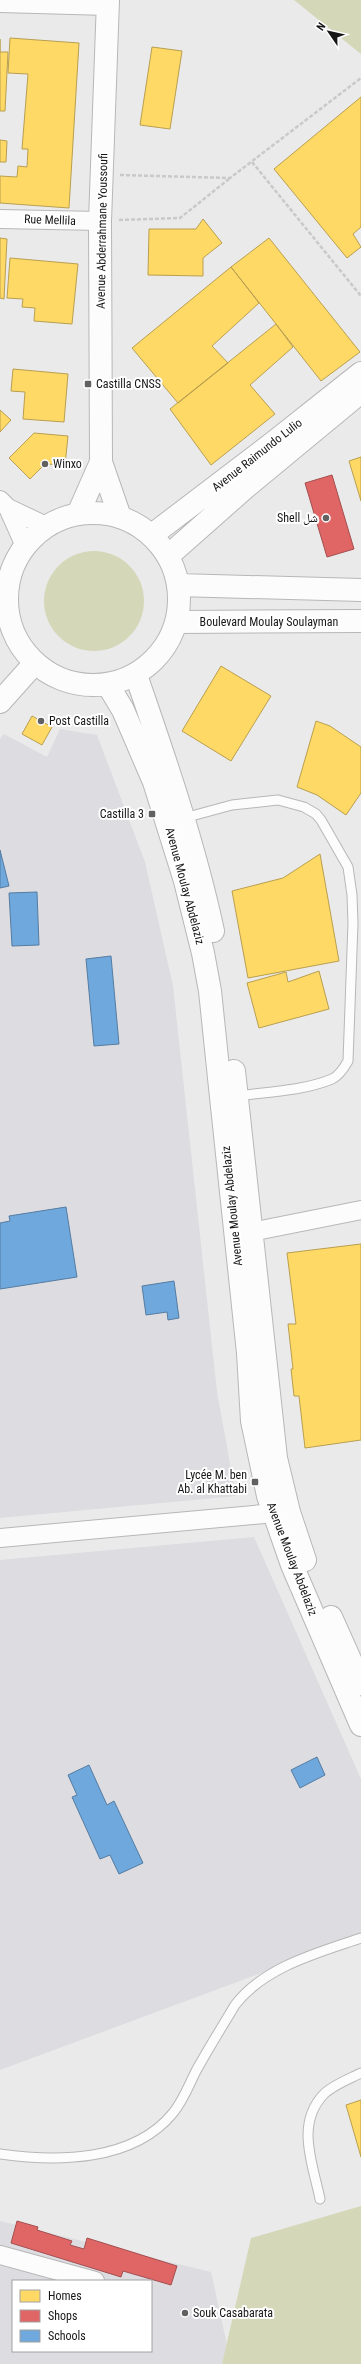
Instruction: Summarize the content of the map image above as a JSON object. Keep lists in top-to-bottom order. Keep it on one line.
{"streets":{"main road":["Avenue Abderrahmane Youssoufi","Avenue Raimundo Lulio","Boulevard Moulay Soulayman","Avenue Moulay Abdelaziz"],"street":["Rue Mellila"]},"crossings":[["Rue Mellila","Avenue Abderrahmane Youssoufi"]],"places":{"transit":["Castilla CNSS","Castilla 3","Lycée M. ben Ab. al Khattabi"],"other":["Winxo","Shell شل","Post Castilla","Souk Casabarata"]},"legend":["Homes","Shops","Schools"],"north":"top left"}
